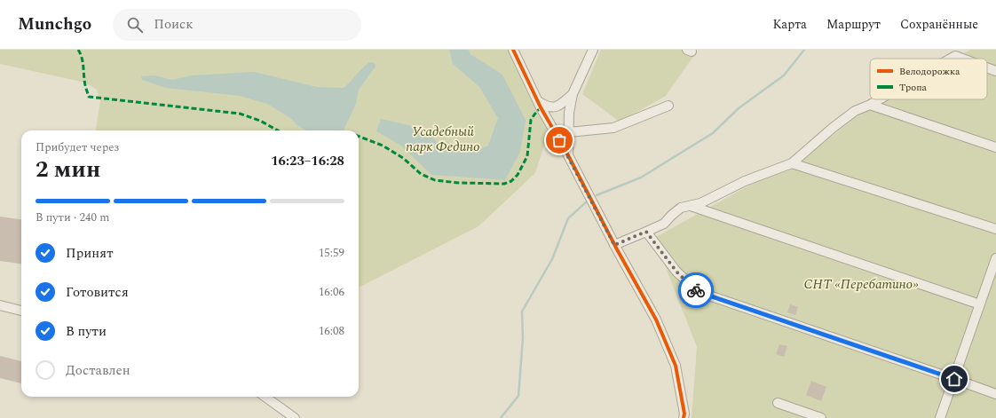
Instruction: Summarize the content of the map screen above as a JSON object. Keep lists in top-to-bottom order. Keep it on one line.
{"parks":["Усадебный парк Федино","СНТ «Перебатино»"],"legend":["Велодорожка","Тропа"],"page":{"header":"Munchgo","search":"Поиск","nav":["Карта","Маршрут","Сохранённые"],"heading":["2 мин","Прибудет через","16:23–16:28"],"bar":"В пути · 240 m","list":[["Принят","15:59"],["Готовится","16:06"],["В пути","16:08"],"Доставлен"]}}
